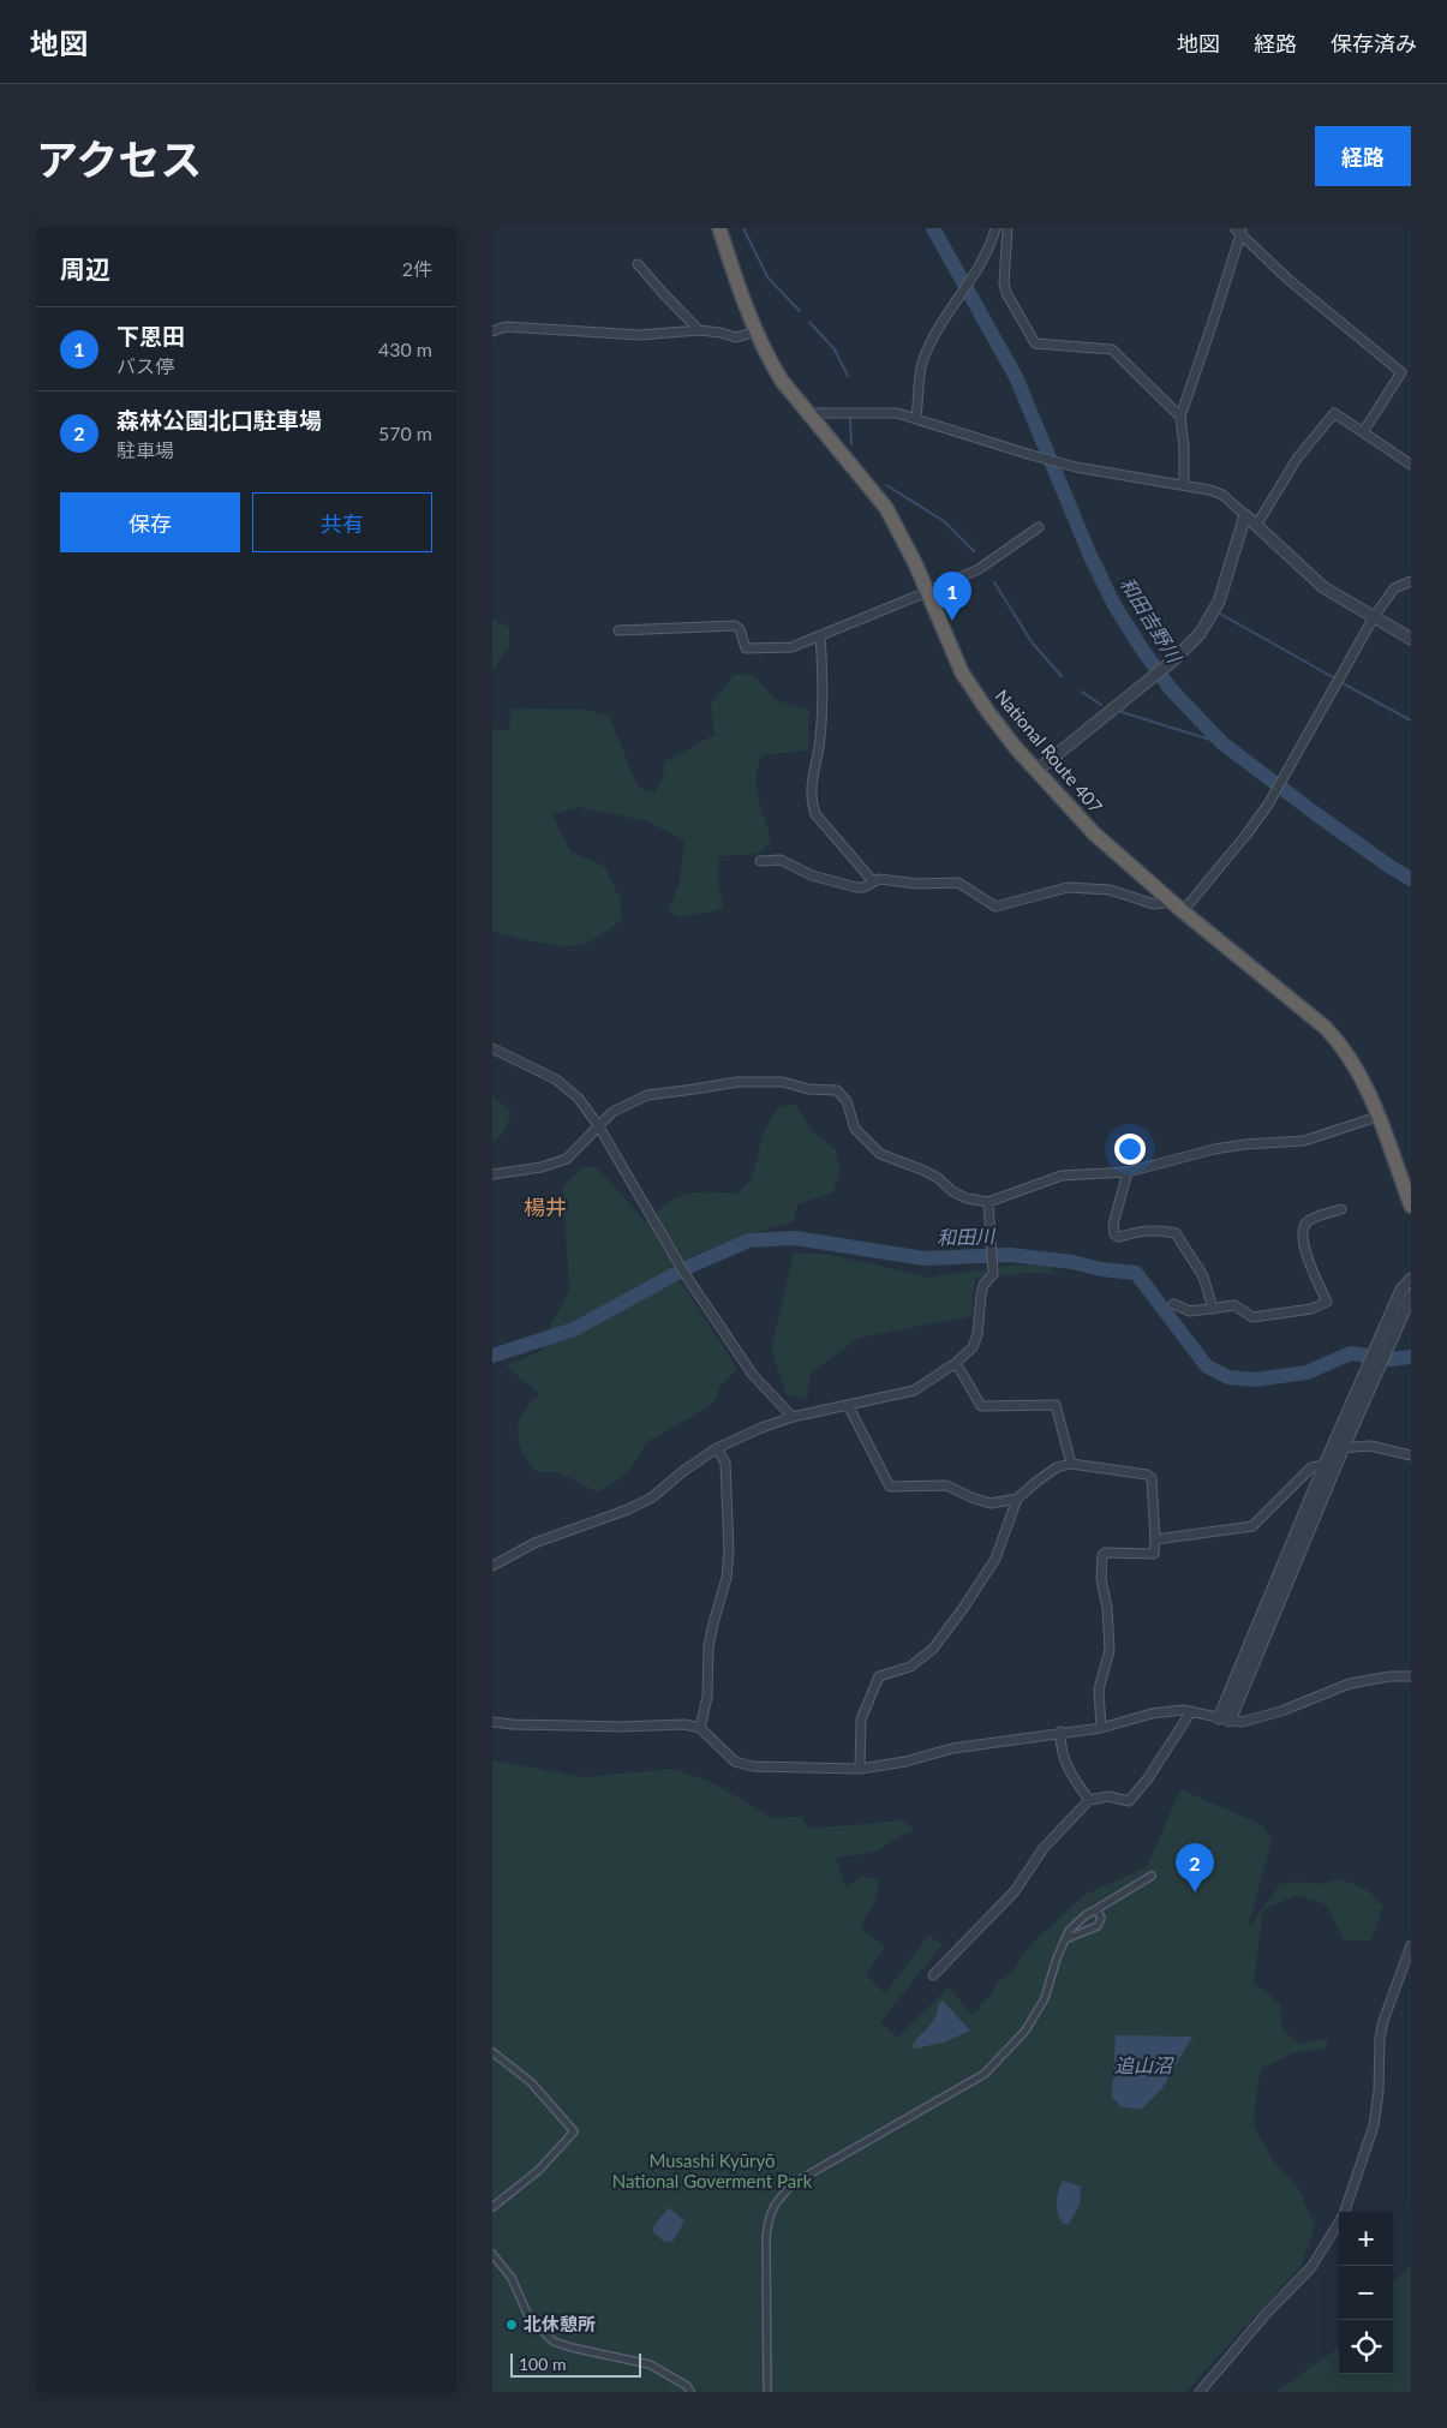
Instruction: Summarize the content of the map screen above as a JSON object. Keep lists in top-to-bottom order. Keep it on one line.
{"streets":{"highway":["National Route 407"]},"districts":["楊井"],"water":["和田吉野川","和田川","追山沼"],"parks":["Musashi Kyūryō National Goverment Park"],"places":["北休憩所"],"scale_bar":"100 m","page":{"header":"地図","nav":["地図","経路","保存済み"],"title":"アクセス","buttons":["経路",["保存","共有"]],"heading":["周辺","2件"],"list":[{"mark":"1","name":"下恩田","note":"バス停","value":"430 m"},{"mark":"2","name":"森林公園北口駐車場","note":"駐車場","value":"570 m"}],"pins":["1","2"],"map_buttons":["+","−"],"scale":"100 m"}}
